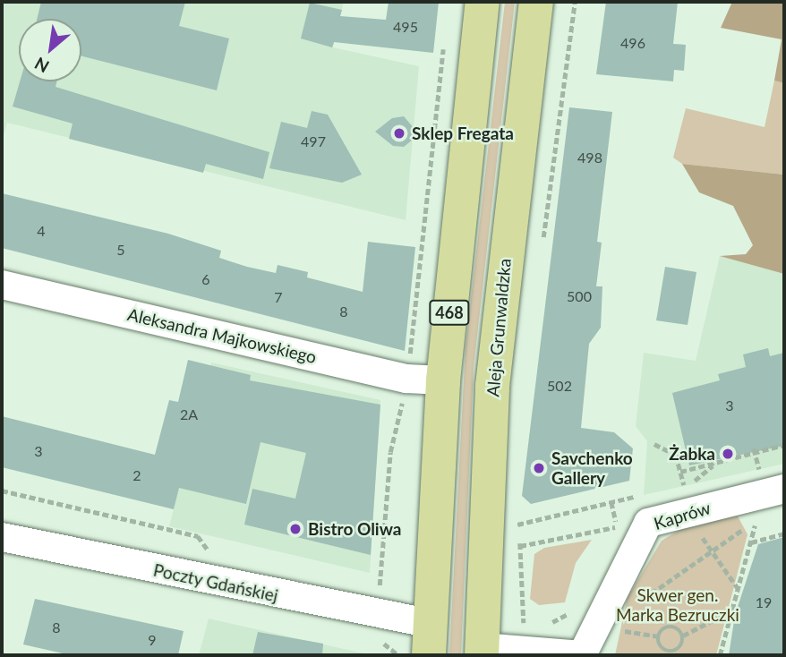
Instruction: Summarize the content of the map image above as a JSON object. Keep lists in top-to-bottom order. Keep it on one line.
{"streets":{"main road":["468","Aleja Grunwaldzka"],"street":["Aleksandra Majkowskiego","Kaprów","Poczty Gdańskiej"]},"crossings":[["468","Aleksandra Majkowskiego"],["468","Poczty Gdańskiej"]],"parks":["Skwer gen. Marka Bezruczki"],"places":["Sklep Fregata","Żabka","Savchenko Gallery","Bistro Oliwa"],"house_numbers":["495","496","497","498","4","5","6","500","7","8","502","3","2A","3","2","19","8","9"],"north":"bottom left"}
